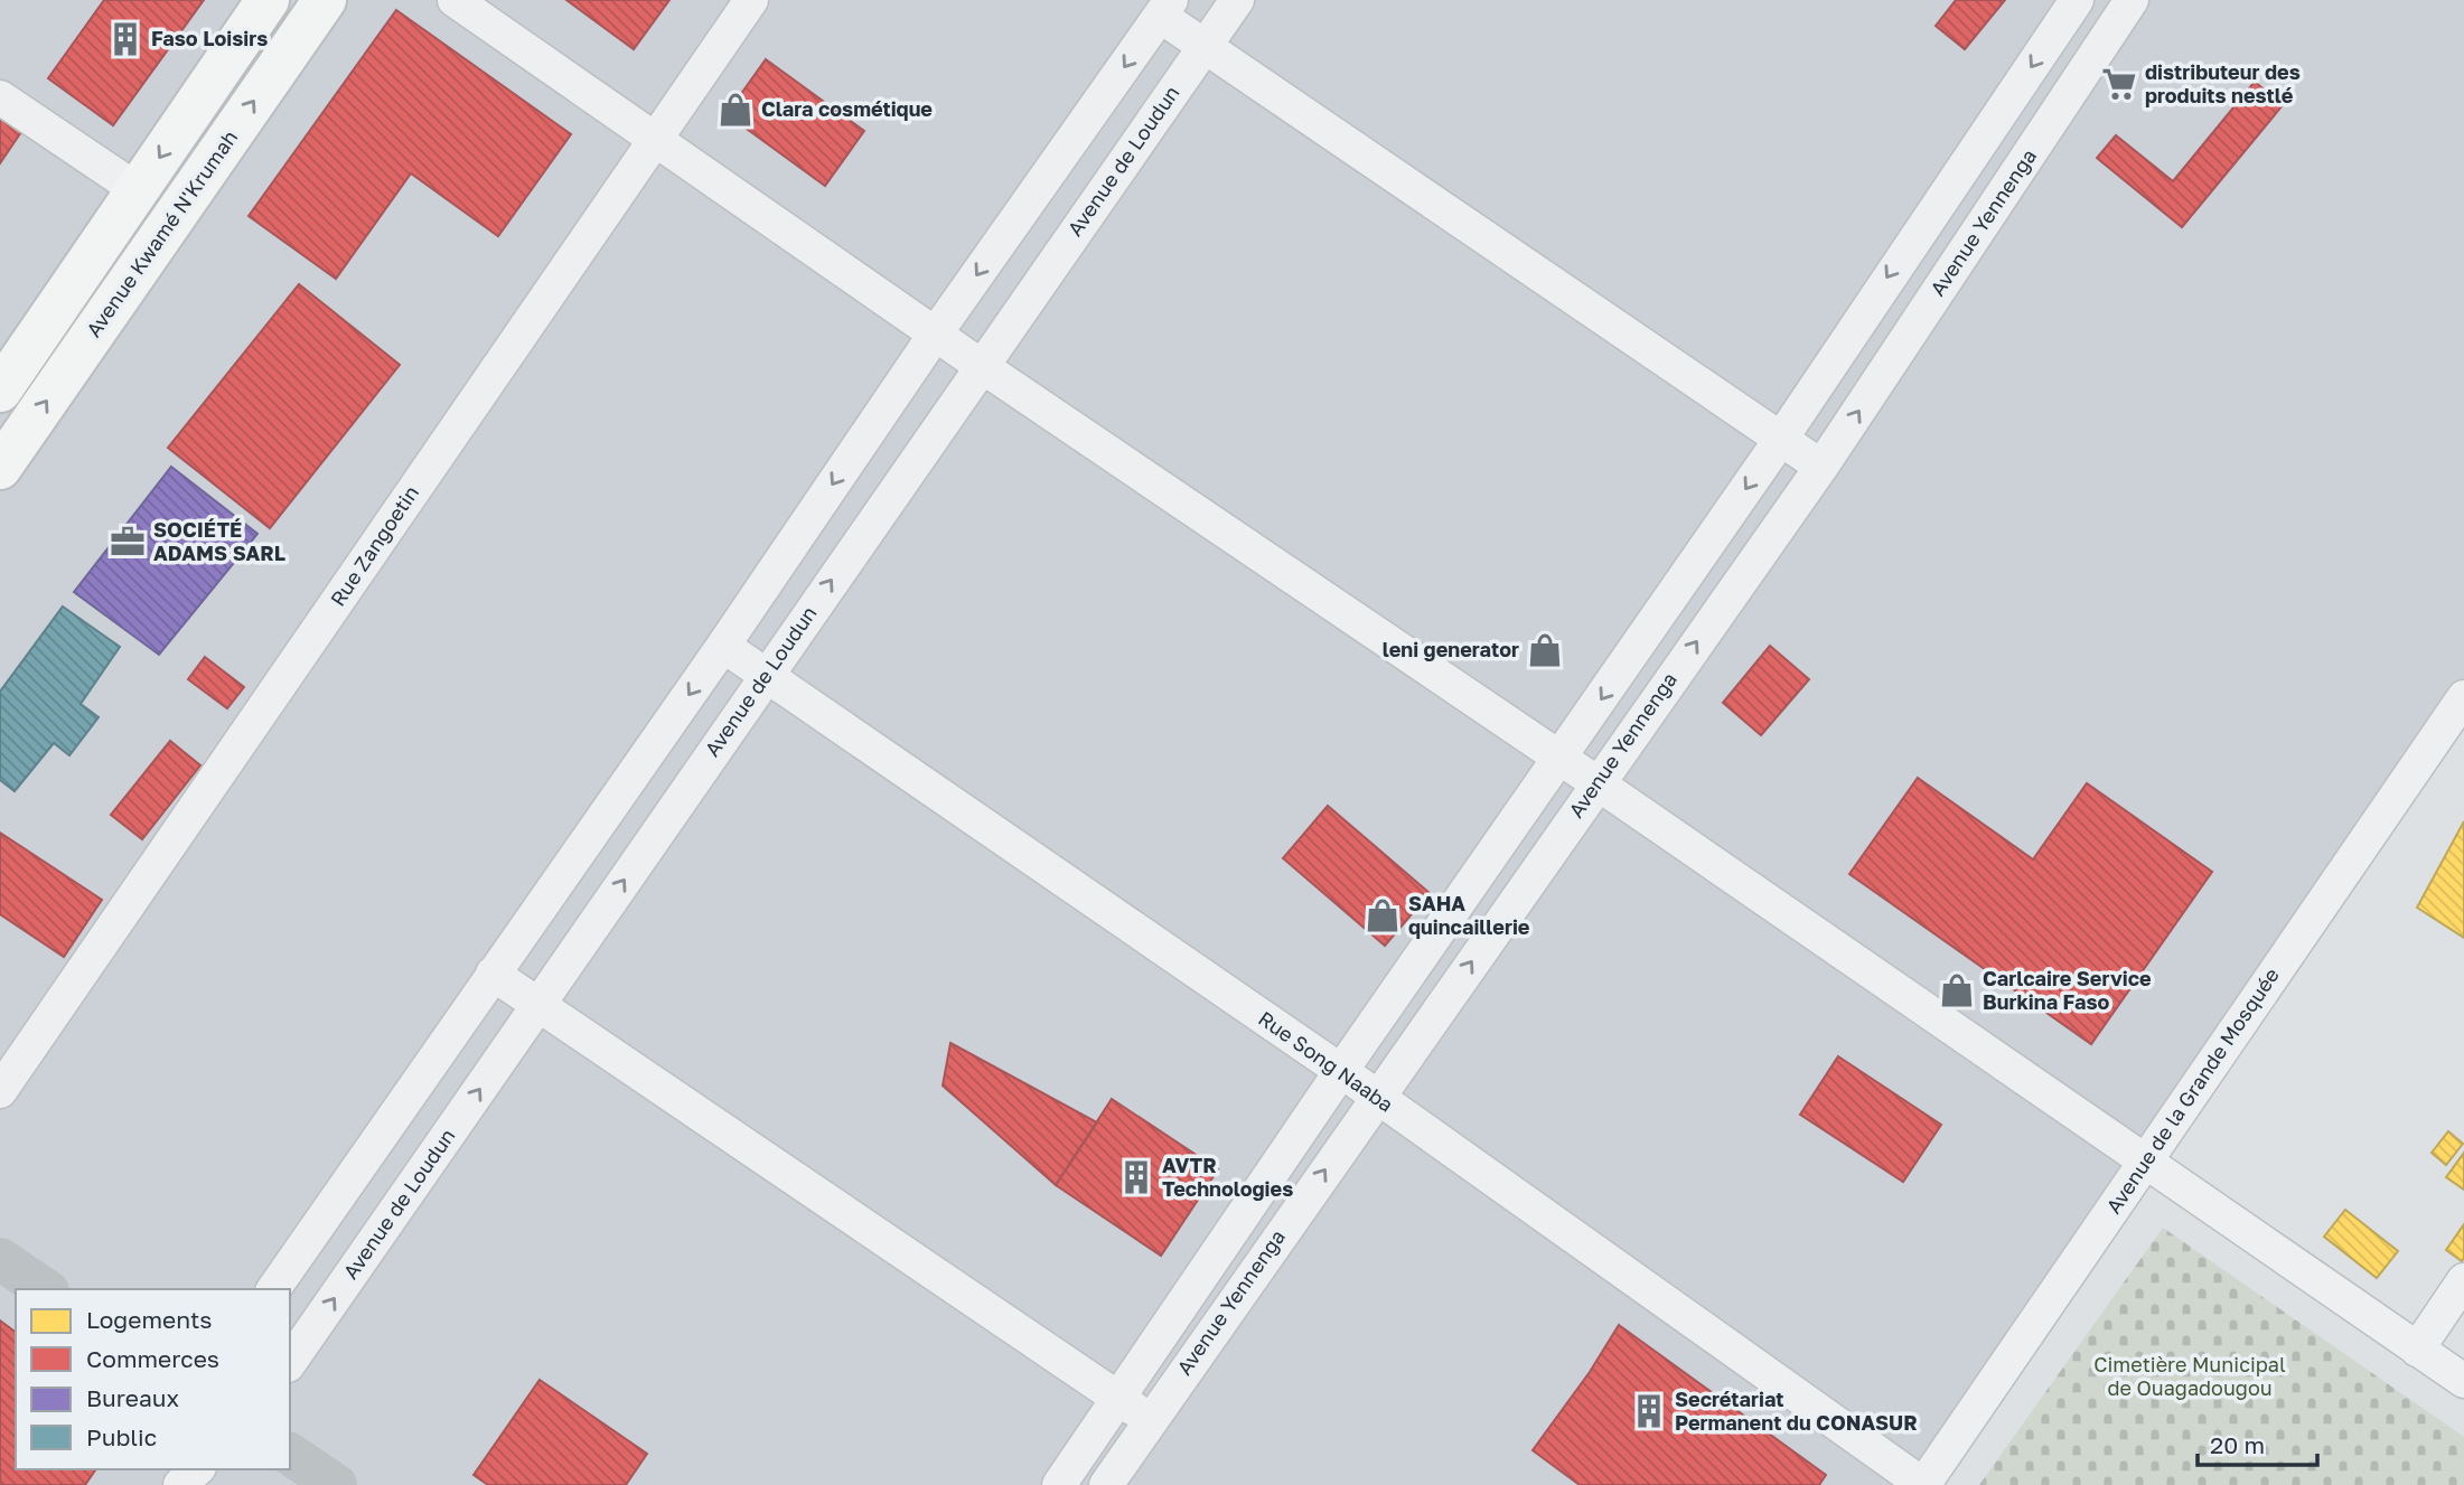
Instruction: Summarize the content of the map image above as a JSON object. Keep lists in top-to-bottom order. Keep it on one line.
{"streets":{"main road":["Avenue Kwamé N'Krumah"],"street":["Avenue de Loudun","Avenue Yennenga","Rue Zangoetin","Rue Song Naaba","Avenue de la Grande Mosquée"]},"crossings":[["Avenue de Loudun","Rue Song Naaba"],["Avenue Yennenga","Rue Song Naaba"],["Rue Song Naaba","Avenue de la Grande Mosquée"]],"parks":["Cimetière Municipal de Ouagadougou"],"places":{"building":["Faso Loisirs","AVTR Technologies","Secrétariat Permanent du CONASUR"],"supermarket":["distributeur des produits nestlé"],"shop":["Clara cosmétique","leni generator","SAHA quincaillerie","Carlcaire Service Burkina Faso"],"office":["SOCIÉTÉ ADAMS SARL"]},"legend":["Logements","Commerces","Bureaux","Public"],"scale_bar":"20 m"}
